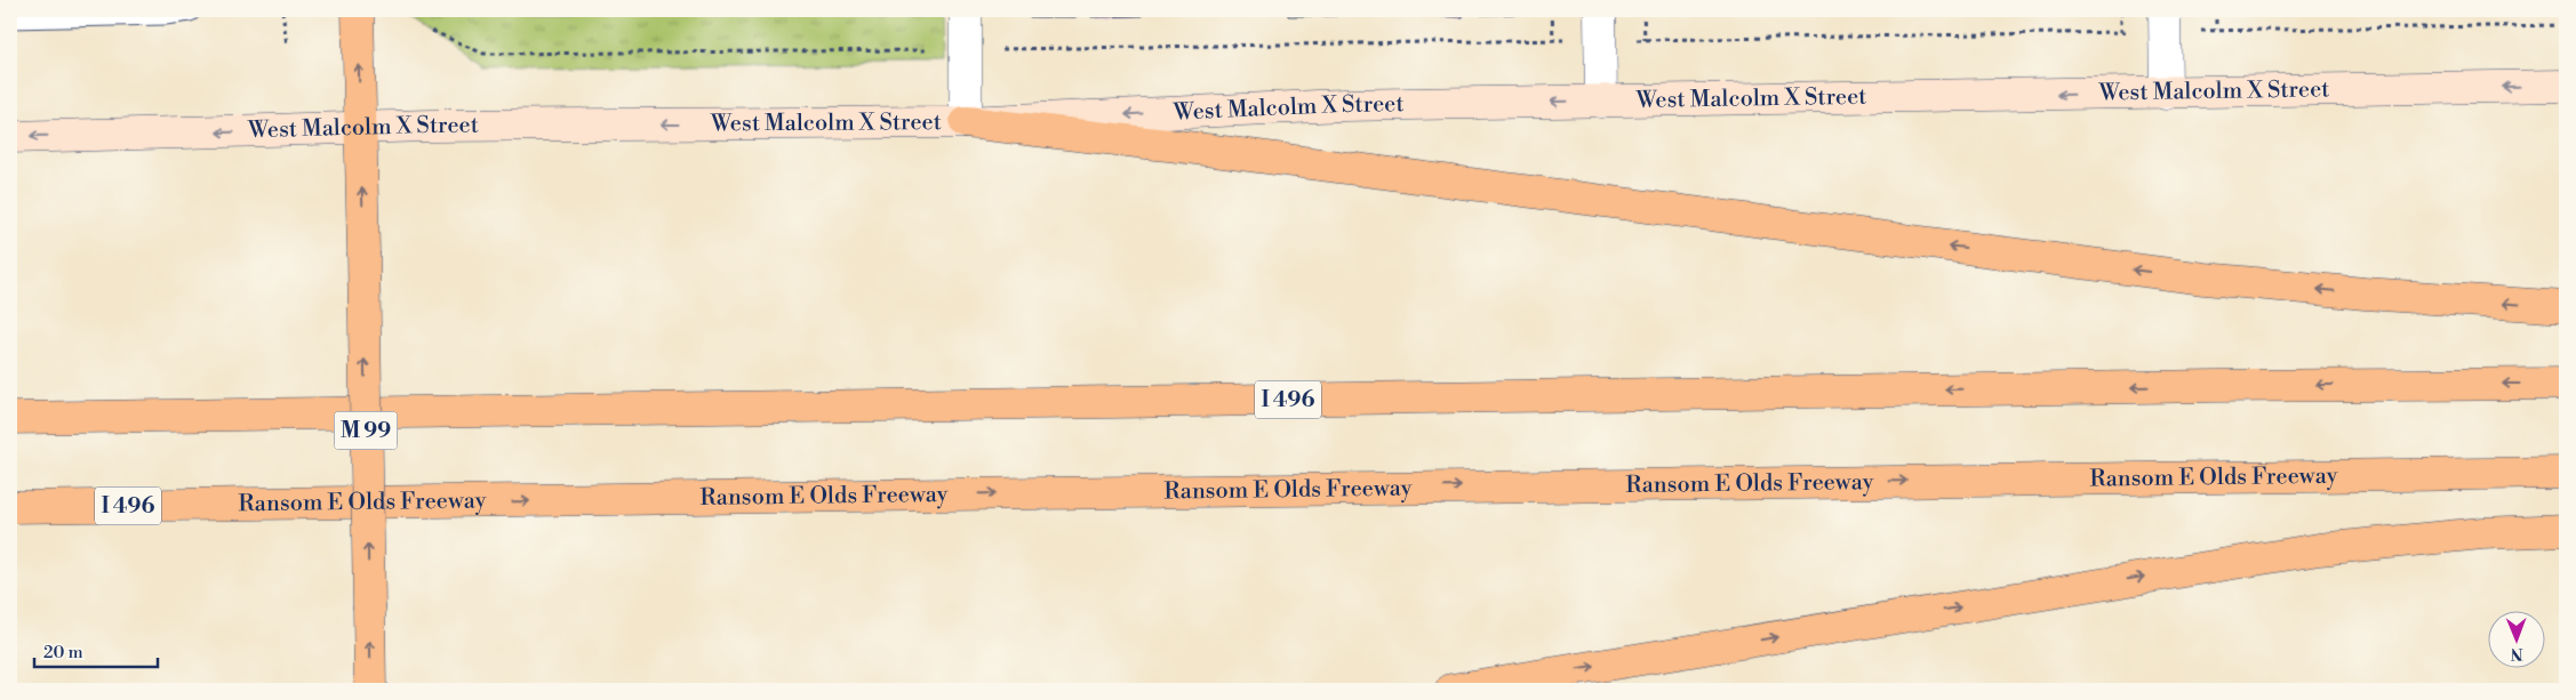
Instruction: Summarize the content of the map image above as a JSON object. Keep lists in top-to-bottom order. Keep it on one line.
{"streets":{"main road":["I 496","M 99","Ransom E Olds Freeway"],"street":["West Malcolm X Street"]},"crossings":[["West Malcolm X Street","M 99"]],"one_way":["West Malcolm X Street"],"scale_bar":"20 m","north":"bottom"}
